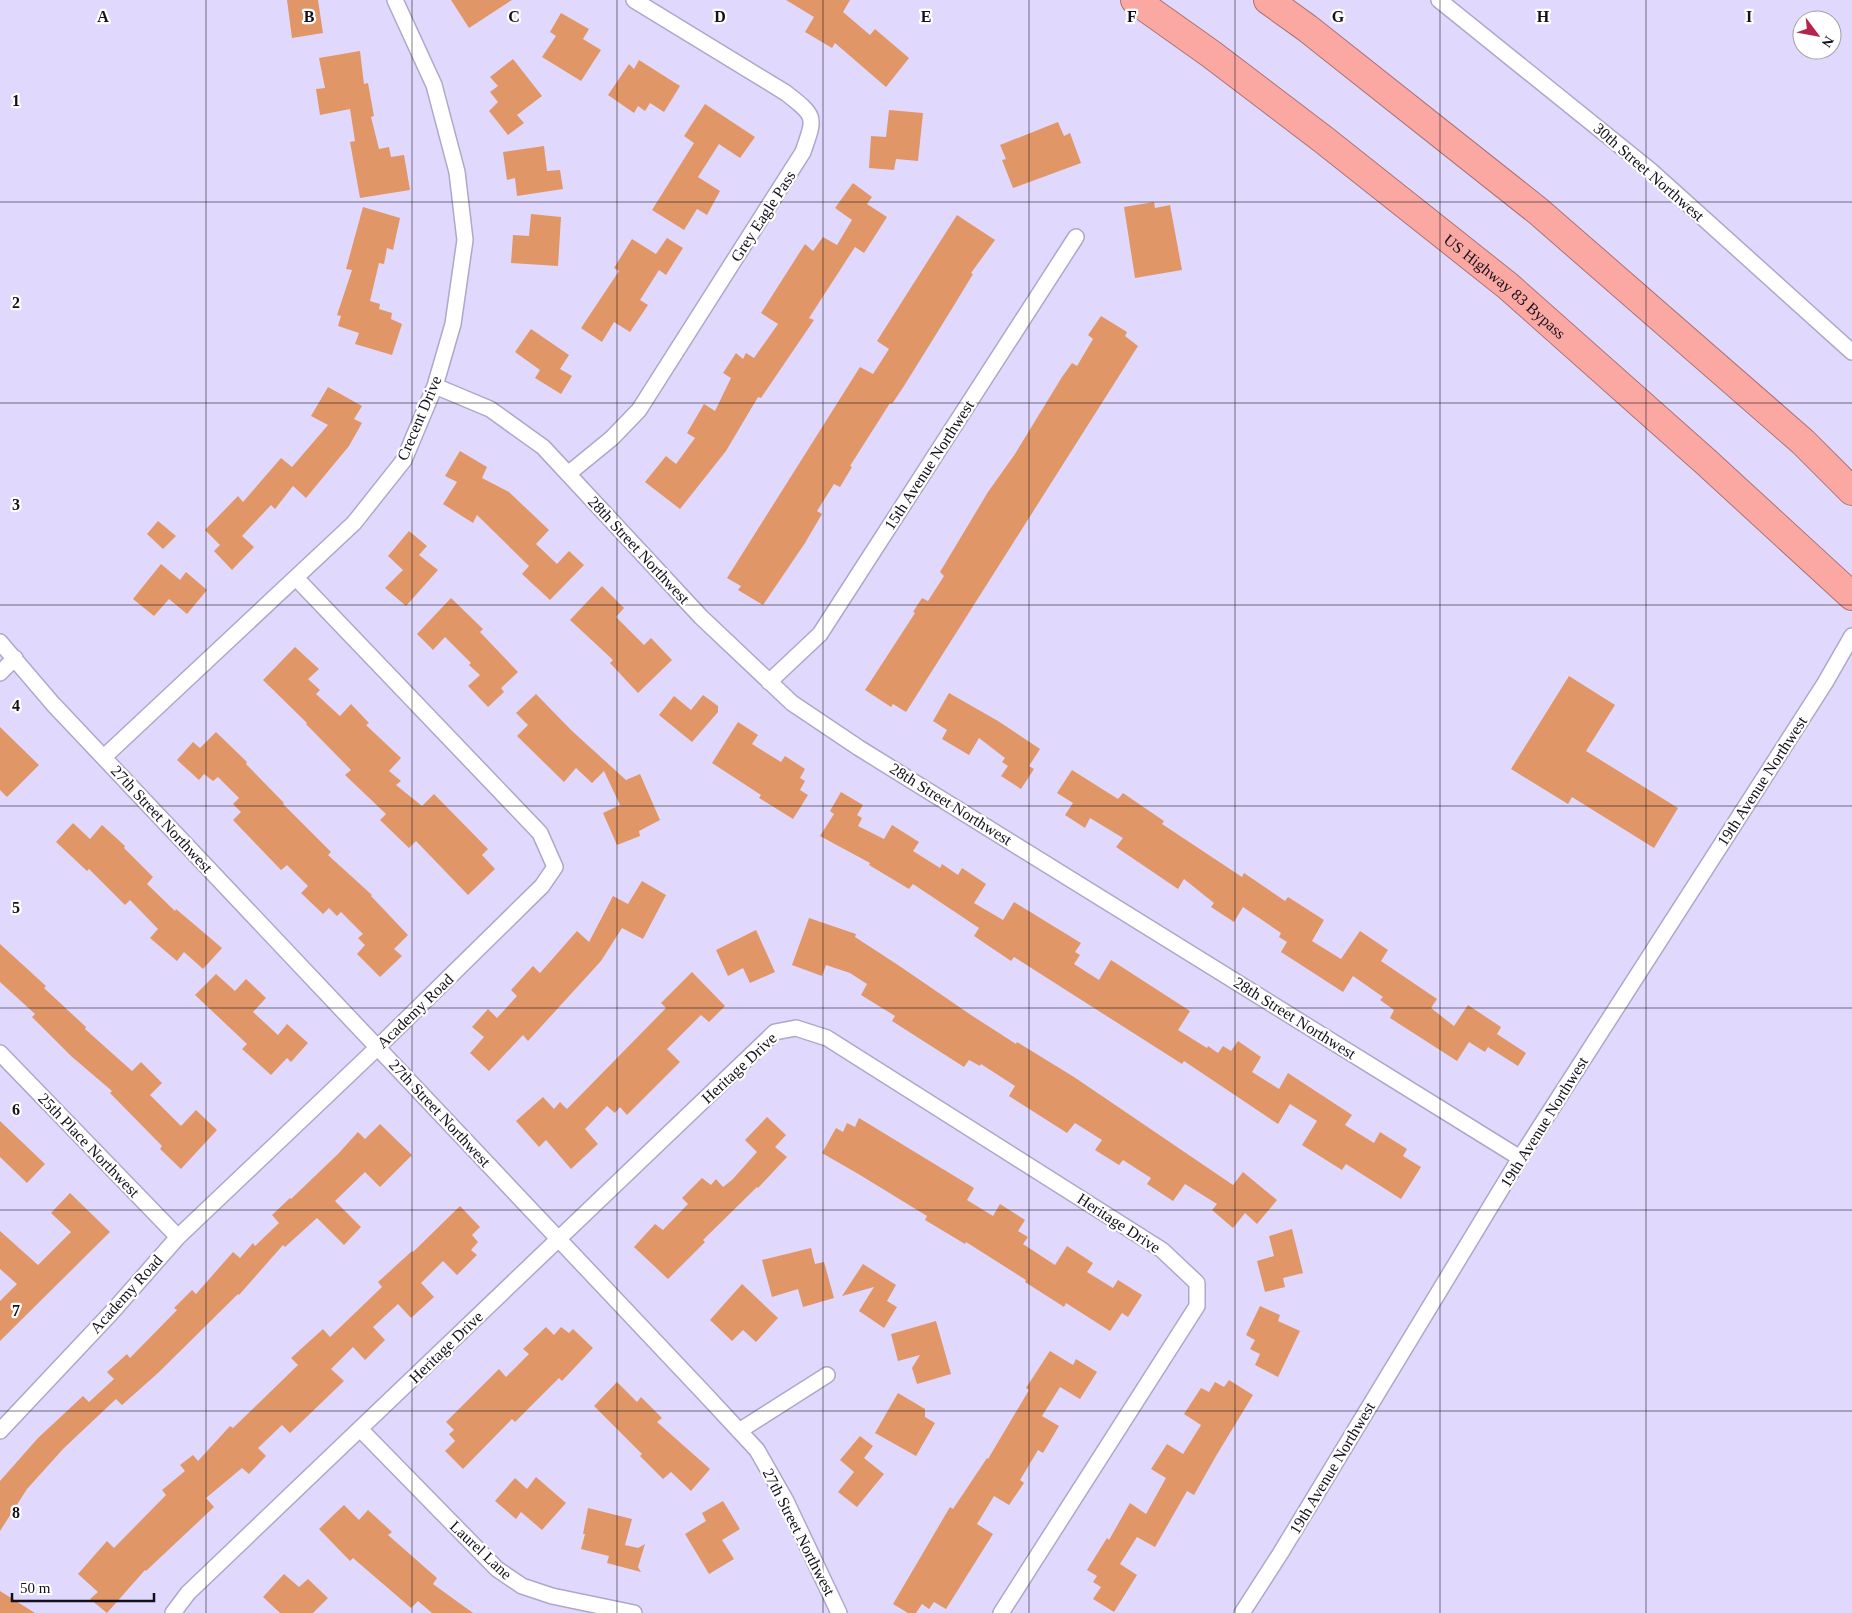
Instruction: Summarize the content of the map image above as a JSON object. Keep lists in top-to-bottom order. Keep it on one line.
{"streets":{"highway":["US Highway 83 Bypass"],"street":["30th Street Northwest","Grey Eagle Pass","Crecent Drive","15th Avenue Northwest","28th Street Northwest","19th Avenue Northwest","27th Street Northwest","Academy Road","Heritage Drive","25th Place Northwest","Laurel Lane"]},"crossings":[["Grey Eagle Pass","28th Street Northwest"],["Crecent Drive","28th Street Northwest"],["Crecent Drive","27th Street Northwest"],["Crecent Drive","Academy Road"],["15th Avenue Northwest","28th Street Northwest"],["28th Street Northwest","19th Avenue Northwest"],["27th Street Northwest","Academy Road"],["27th Street Northwest","Heritage Drive"],["Academy Road","25th Place Northwest"],["Heritage Drive","Laurel Lane"]],"scale_bar":"50 m","north":"bottom right","grid":{"columns":["A","B","C","D","E","F","G","H","I"],"rows":["1","2","3","4","5","6","7","8"]}}
